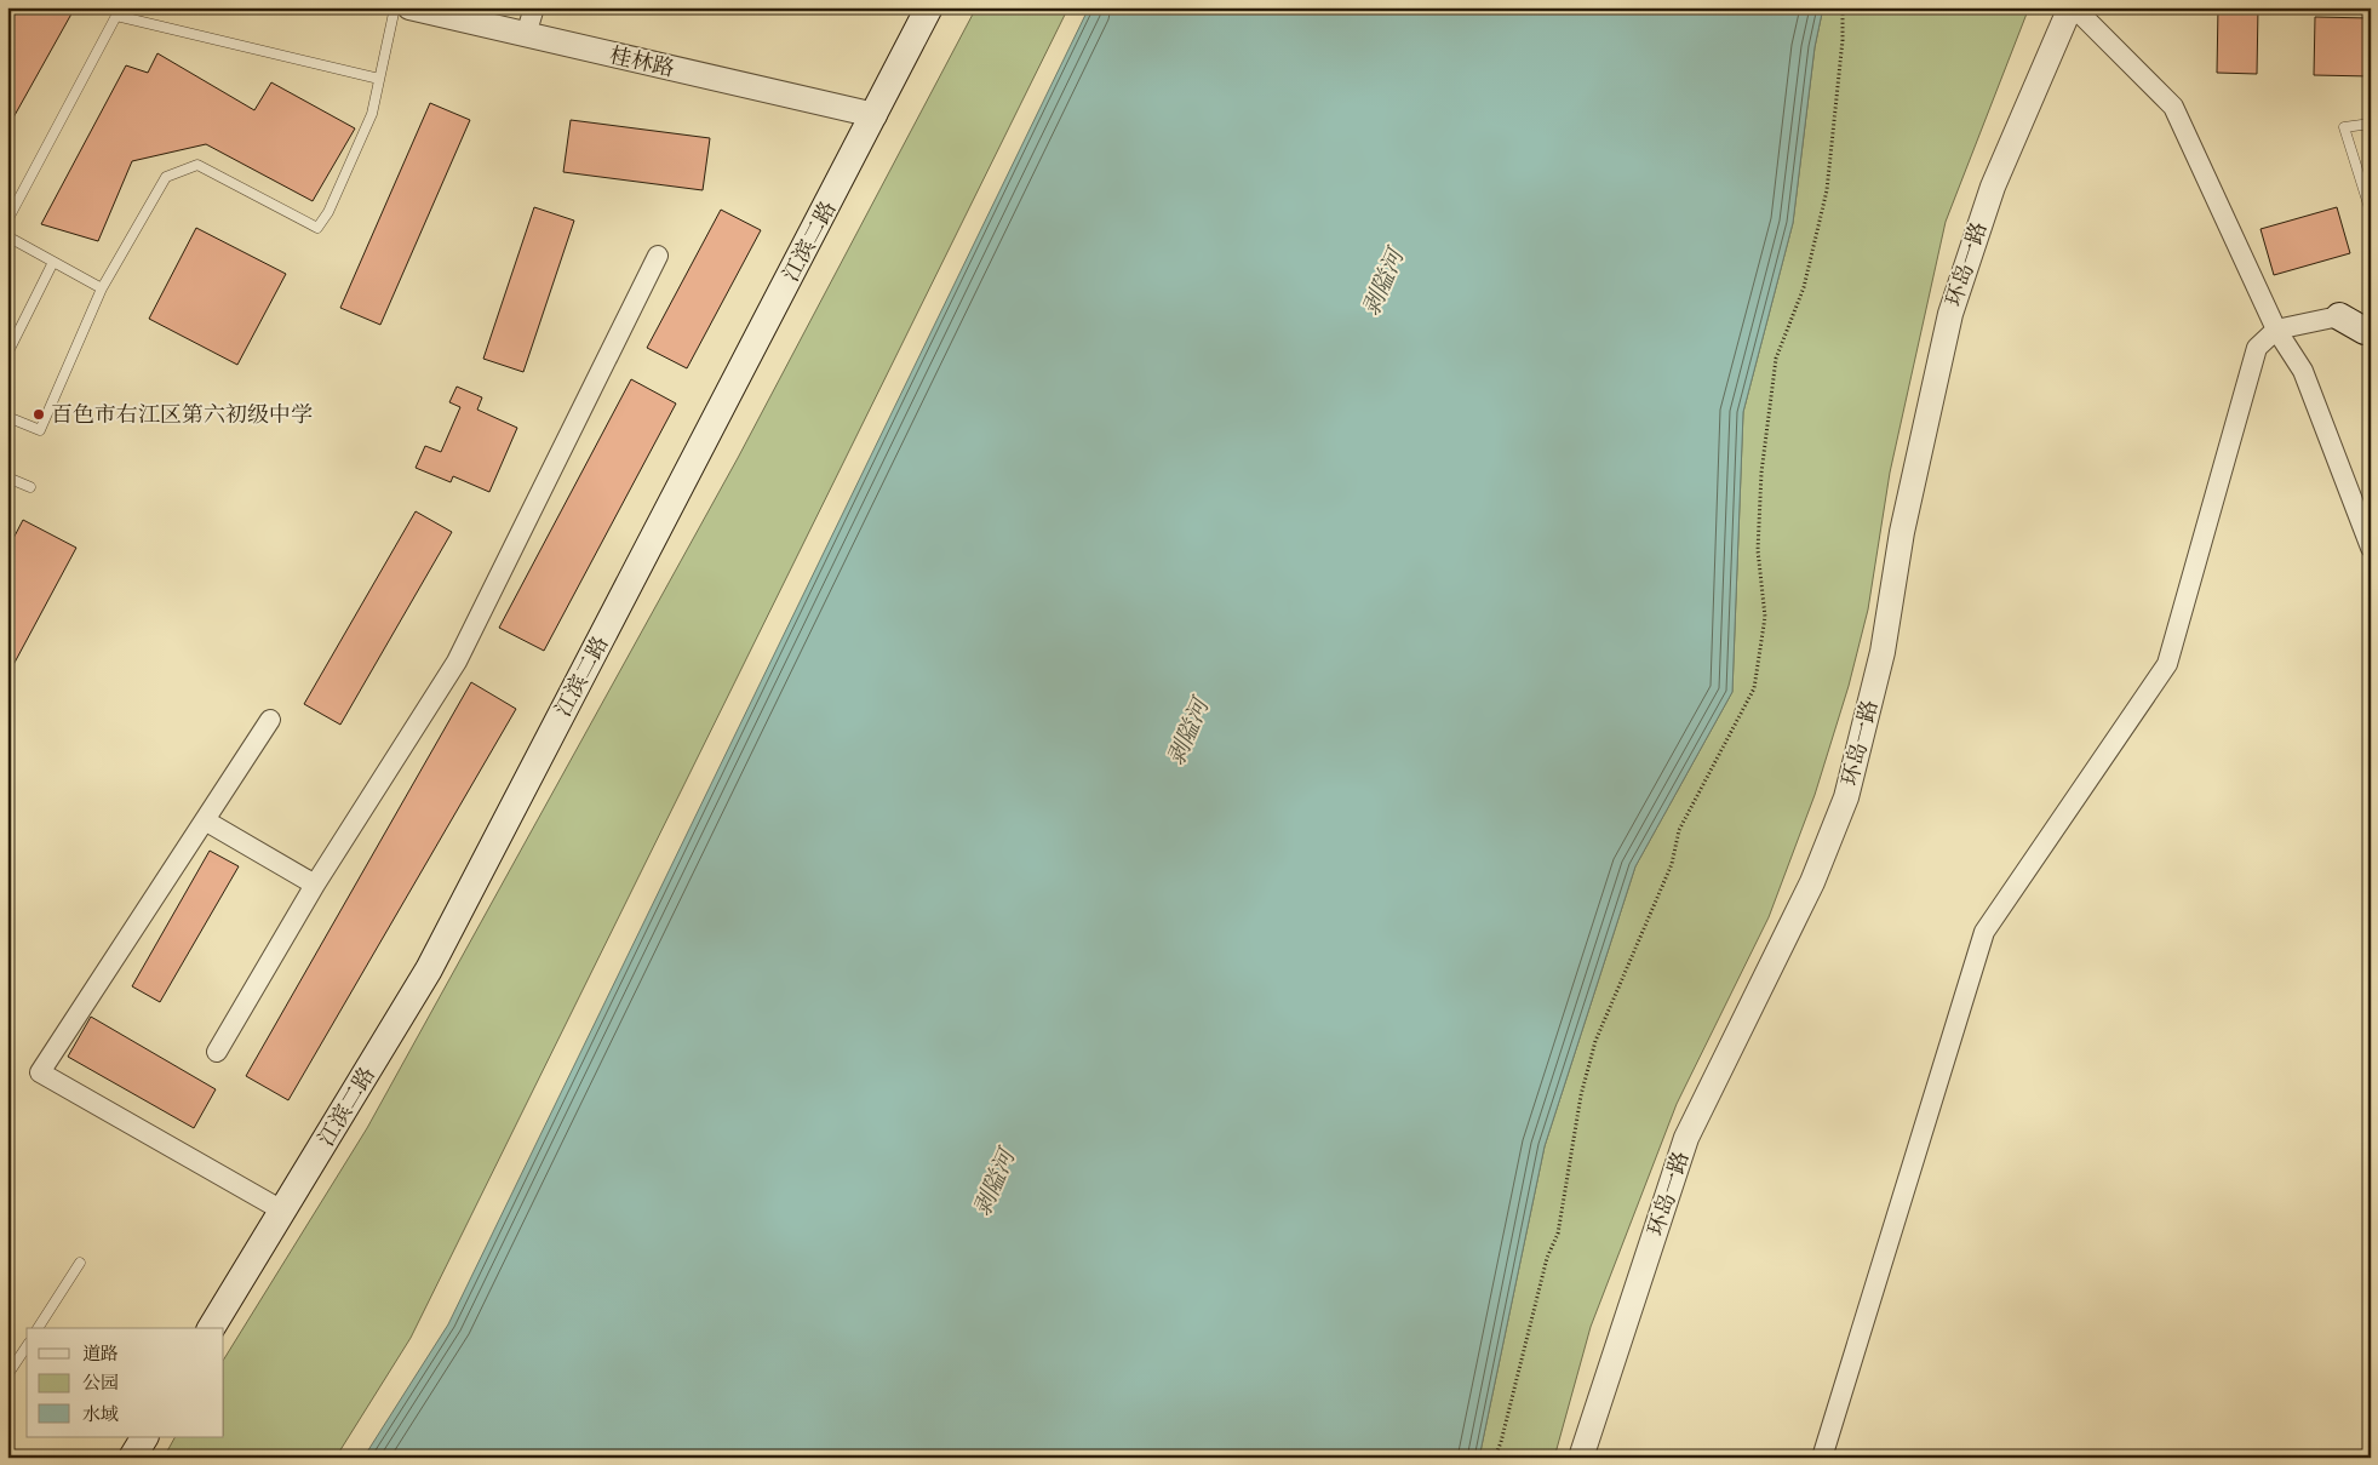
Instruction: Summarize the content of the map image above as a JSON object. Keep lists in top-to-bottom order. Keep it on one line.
{"streets":{"main road":["江滨二路"],"street":["桂林路","环岛一路"]},"crossings":[["桂林路","江滨二路"]],"water":["剥隘河"],"places":["百色市右江区第六初级中学"],"legend":["道路","公园","水域"]}
